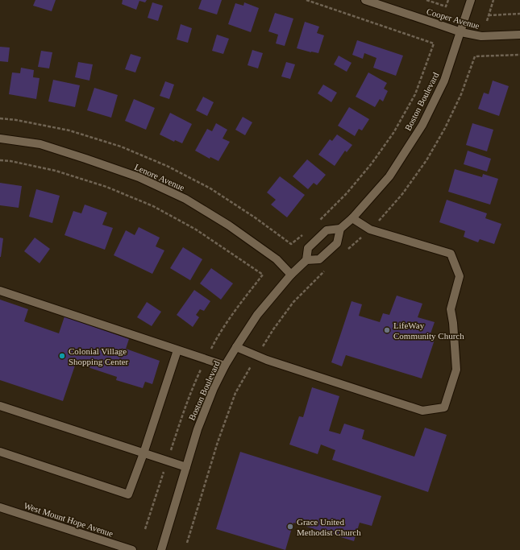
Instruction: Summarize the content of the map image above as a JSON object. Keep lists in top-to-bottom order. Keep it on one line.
{"streets":{"street":["Cooper Avenue","Boston Boulevard","Lenore Avenue","West Mount Hope Avenue"]},"crossings":[["Cooper Avenue","Boston Boulevard"],["Boston Boulevard","Lenore Avenue"]],"places":["LifeWay Community Church","Colonial Village Shopping Center","Grace United Methodist Church"]}
